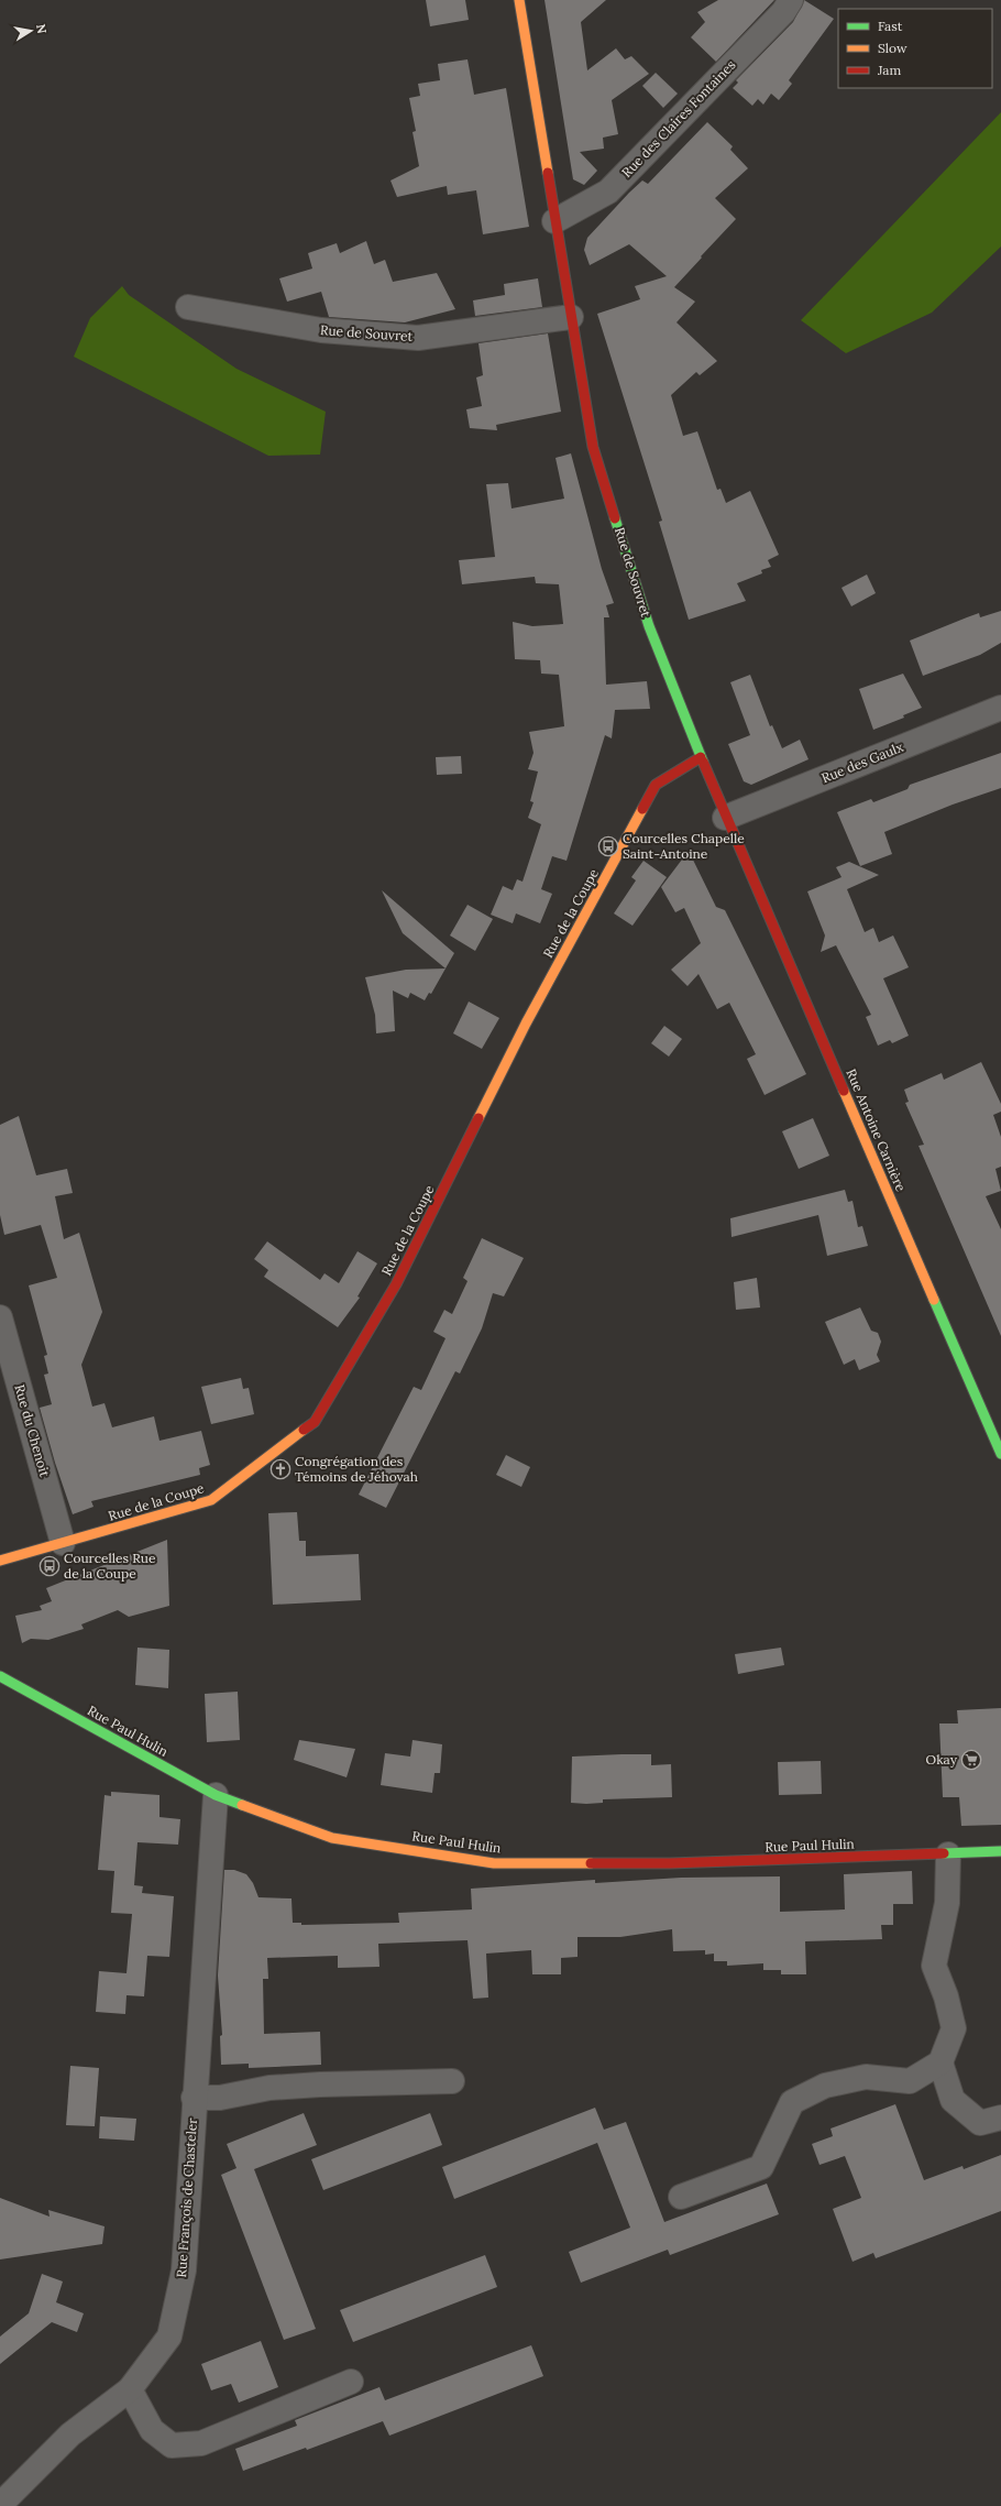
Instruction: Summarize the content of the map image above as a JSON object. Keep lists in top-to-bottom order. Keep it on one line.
{"streets":{"street":["Rue des Claires Fontaines","Rue de Souvret","Rue des Gaulx","Rue de la Coupe","Rue Antoine Carnière","Rue du Chenoit","Rue Paul Hulin","Rue François de Chasteler"]},"crossings":[["Rue des Claires Fontaines","Rue de Souvret"],["Rue de Souvret","Rue des Gaulx"],["Rue de Souvret","Rue de la Coupe"],["Rue de Souvret","Rue Antoine Carnière"],["Rue des Gaulx","Rue Antoine Carnière"],["Rue de la Coupe","Rue du Chenoit"],["Rue Paul Hulin","Rue François de Chasteler"]],"places":{"bus stop":["Courcelles Chapelle Saint-Antoine","Courcelles Rue de la Coupe"],"church":["Congrégation des Témoins de Jéhovah"],"supermarket":["Okay"]},"legend":["Fast","Slow","Jam"],"north":"right"}
